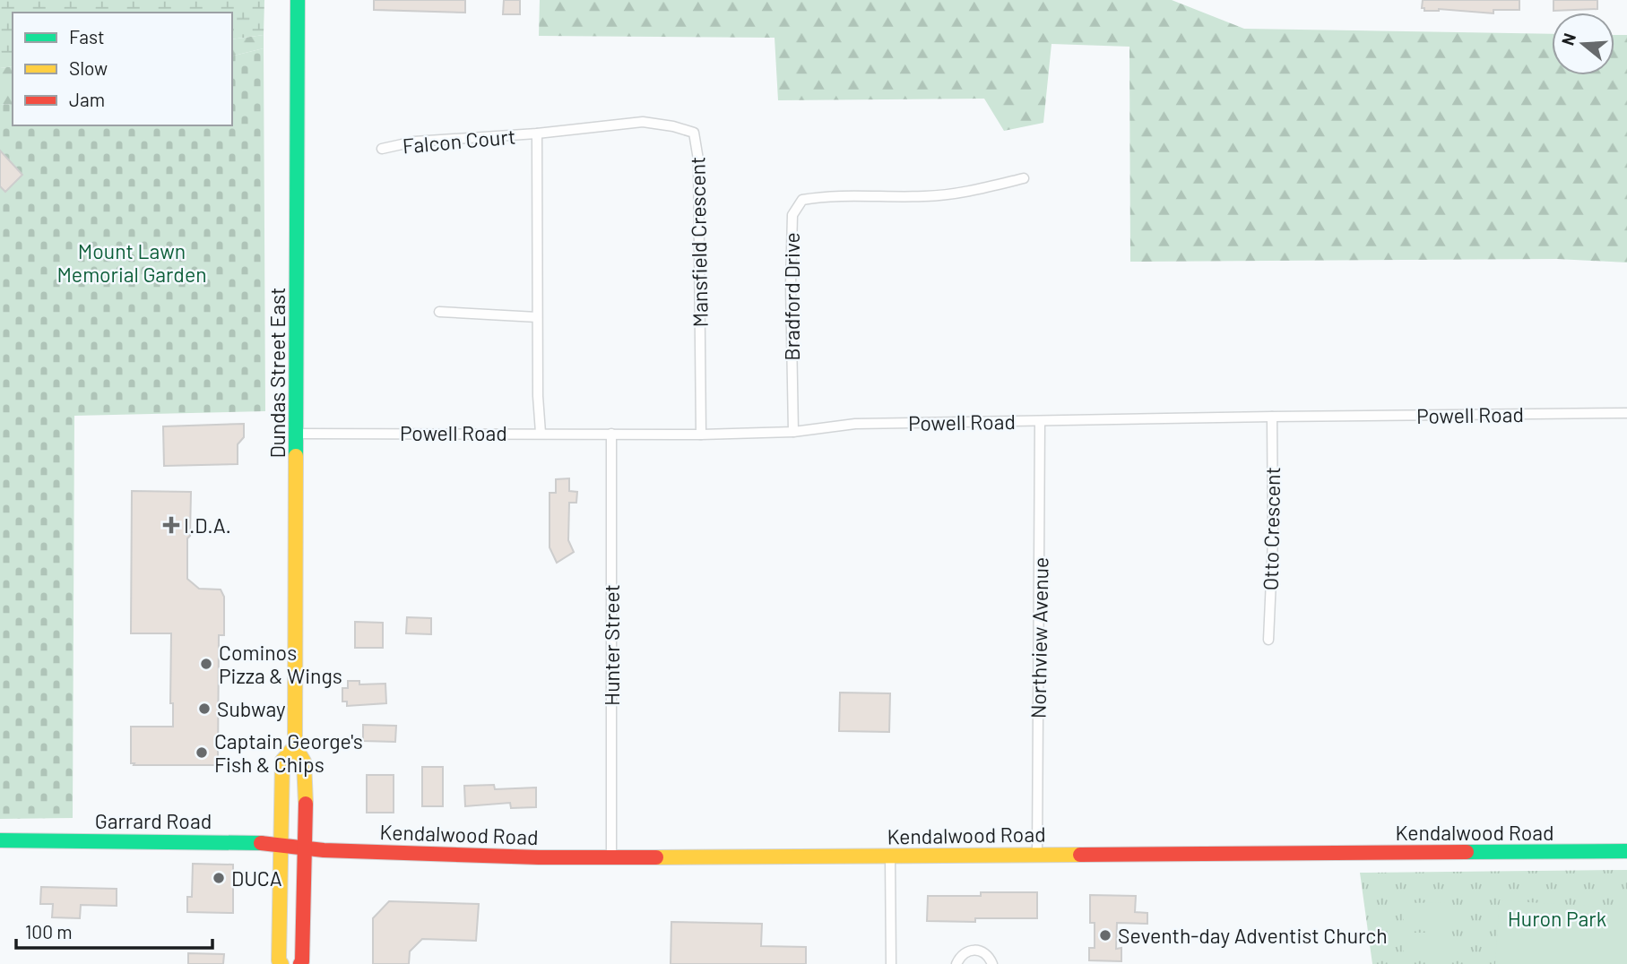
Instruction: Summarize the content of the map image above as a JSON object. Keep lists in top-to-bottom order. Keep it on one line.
{"streets":{"street":["Falcon Court","Mansfield Crescent","Bradford Drive","Dundas Street East","Powell Road","Otto Crescent","Northview Avenue","Hunter Street","Garrard Road","Kendalwood Road"]},"crossings":[["Falcon Court","Mansfield Crescent"],["Mansfield Crescent","Powell Road"],["Bradford Drive","Powell Road"],["Dundas Street East","Powell Road"],["Dundas Street East","Garrard Road"],["Dundas Street East","Kendalwood Road"],["Powell Road","Otto Crescent"],["Powell Road","Northview Avenue"],["Powell Road","Hunter Street"],["Northview Avenue","Kendalwood Road"],["Hunter Street","Kendalwood Road"],["Garrard Road","Kendalwood Road"]],"parks":["Mount Lawn Memorial Garden","Huron Park"],"places":{"health":["I.D.A."],"other":["Cominos Pizza & Wings","Subway","Captain George's Fish & Chips","DUCA","Seventh-day Adventist Church"]},"legend":["Fast","Slow","Jam"],"scale_bar":"100 m","north":"left"}
